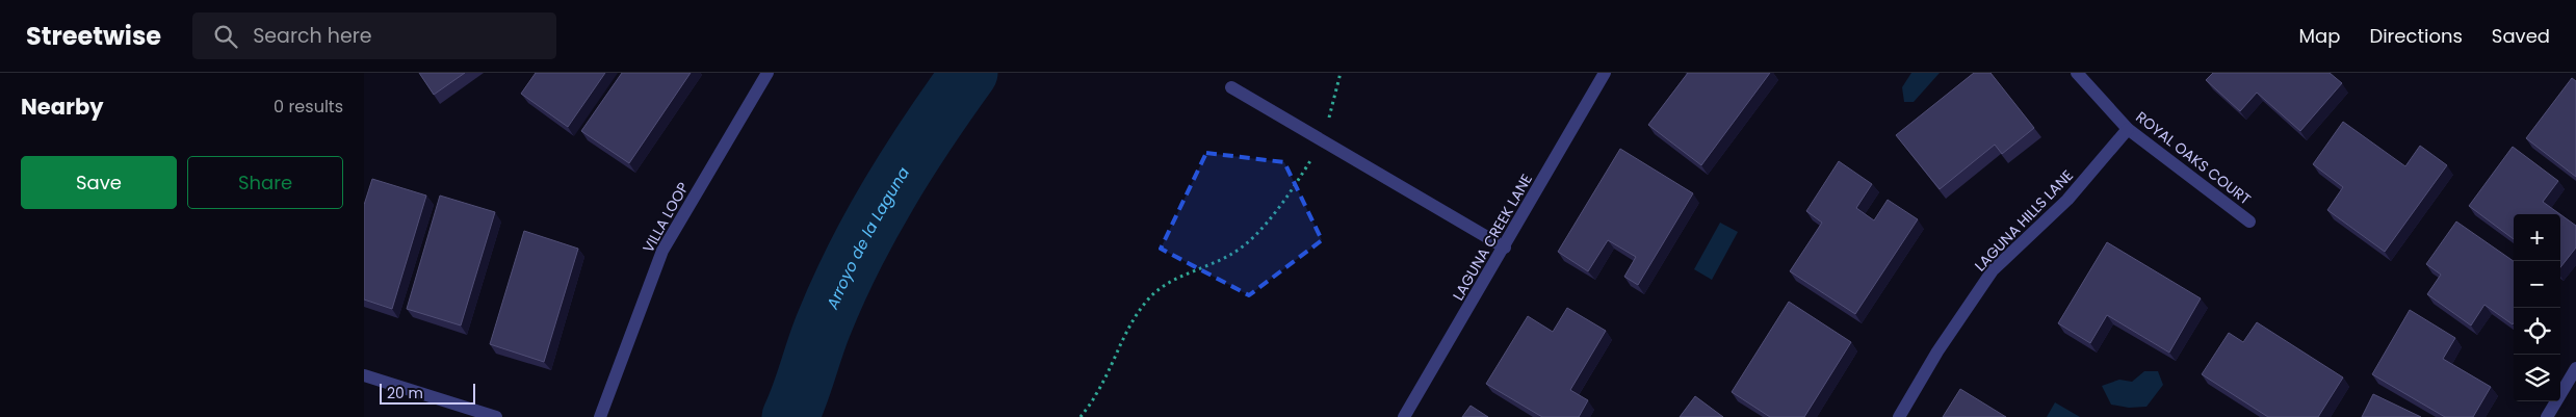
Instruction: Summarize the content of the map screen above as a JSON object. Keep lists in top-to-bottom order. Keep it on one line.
{"streets":{"street":["ROYAL OAKS COURT","VILLA LOOP","LAGUNA HILLS LANE","LAGUNA CREEK LANE"]},"crossings":[["ROYAL OAKS COURT","LAGUNA HILLS LANE"]],"water":["Arroyo de la Laguna"],"scale_bar":"20 m","page":{"header":"Streetwise","search":"Search here","nav":["Map","Directions","Saved"],"heading":["Nearby","0 results"],"buttons":["Save","Share"],"map_buttons":["+","−"],"scale":"20 m"}}
